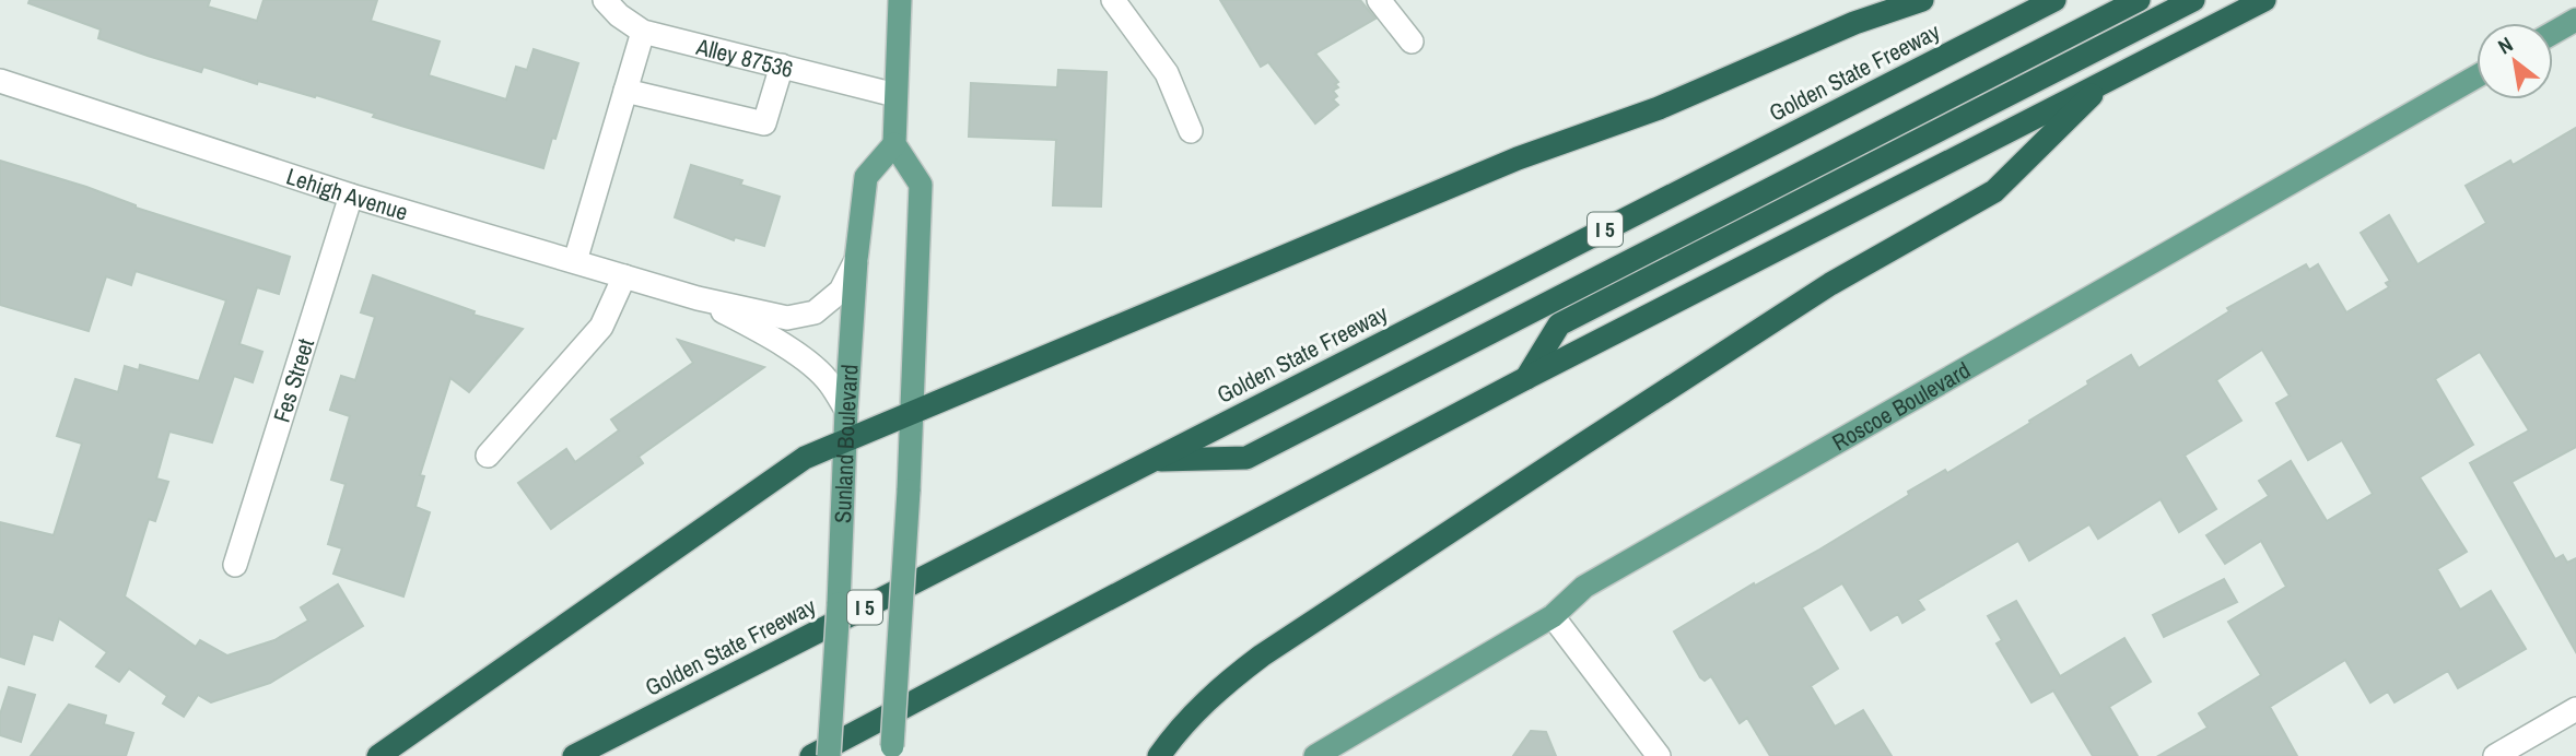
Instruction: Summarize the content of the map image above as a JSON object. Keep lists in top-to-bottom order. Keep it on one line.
{"streets":{"highway":["Golden State Freeway","I 5"],"main road":["Roscoe Boulevard","Sunland Boulevard"],"street":["Alley 87536","Lehigh Avenue","Fes Street"]},"crossings":[["Lehigh Avenue","Fes Street"],["Lehigh Avenue","Sunland Boulevard"]],"north":"top left"}
